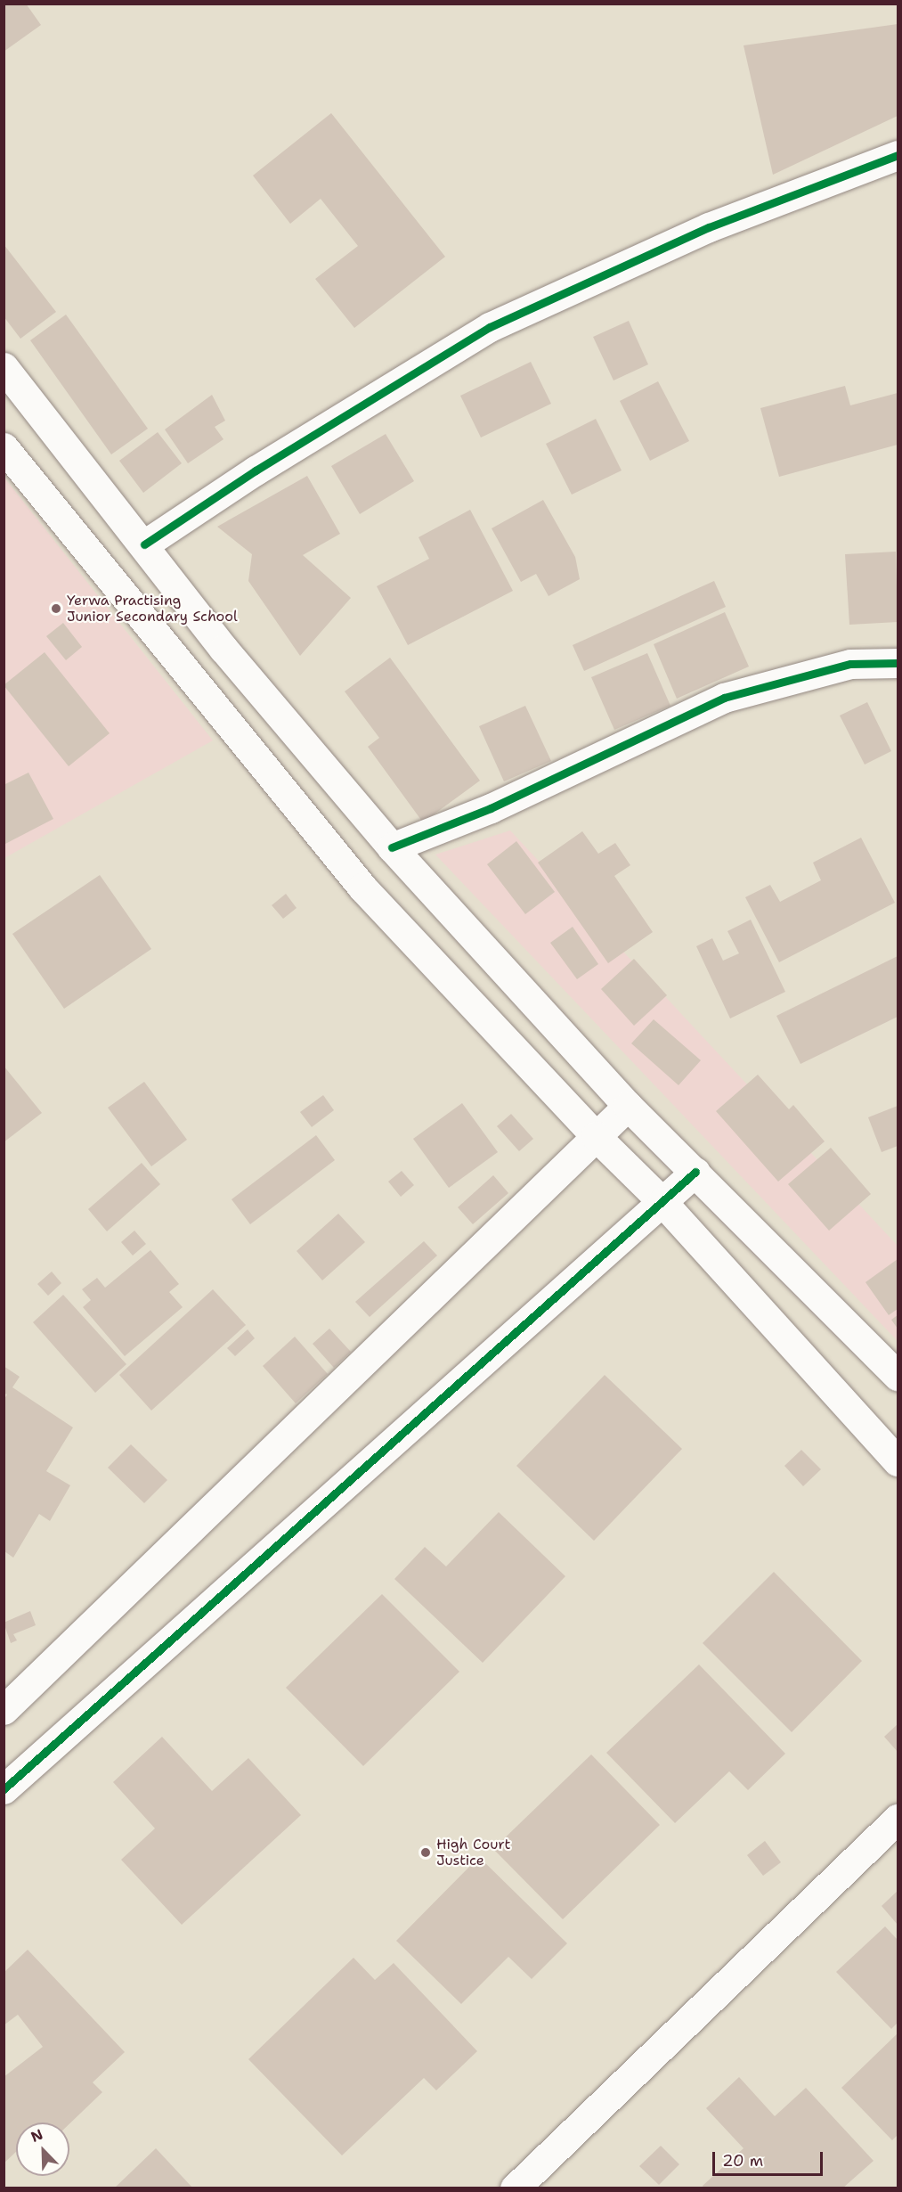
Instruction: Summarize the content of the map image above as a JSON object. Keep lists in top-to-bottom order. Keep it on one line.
{"places":["Yerwa Practising Junior Secondary School","High Court Justice"],"scale_bar":"20 m","north":"top left"}
